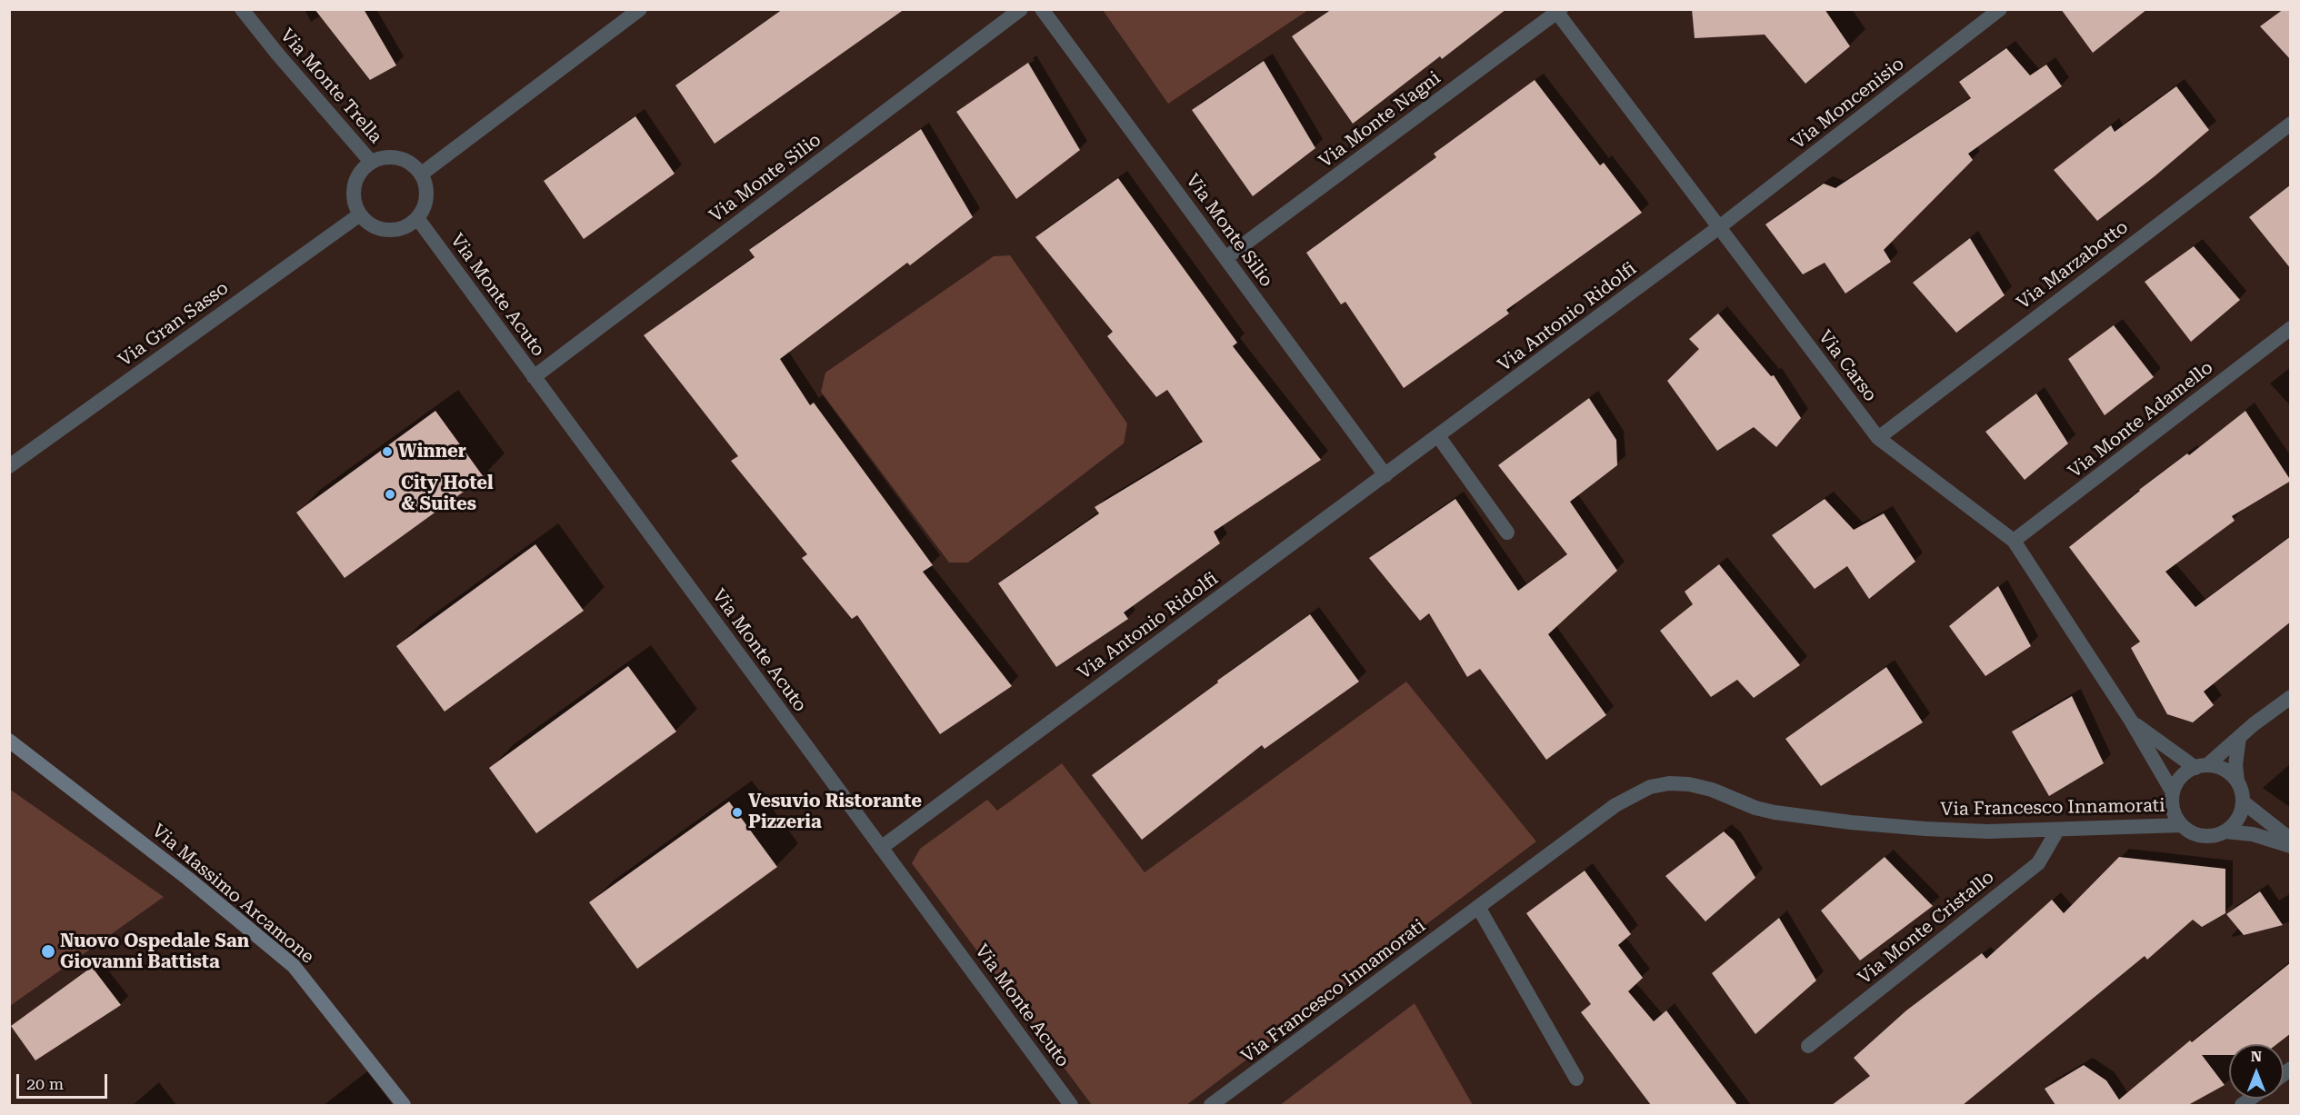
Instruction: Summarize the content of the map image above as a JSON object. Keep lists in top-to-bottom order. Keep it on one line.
{"streets":{"main road":["Via Massimo Arcamone"],"street":["Via Monte Trella","Via Moncenisio","Via Monte Nagni","Via Monte Silio","Via Marzabotto","Via Monte Acuto","Via Antonio Ridolfi","Via Gran Sasso","Via Carso","Via Monte Adamello","Via Francesco Innamorati","Via Monte Cristallo"]},"crossings":[["Via Monte Trella","Via Monte Acuto"],["Via Monte Trella","Via Gran Sasso"],["Via Moncenisio","Via Antonio Ridolfi"],["Via Moncenisio","Via Carso"],["Via Monte Nagni","Via Monte Silio"],["Via Monte Nagni","Via Carso"],["Via Monte Silio","Via Monte Acuto"],["Via Monte Silio","Via Antonio Ridolfi"],["Via Marzabotto","Via Carso"],["Via Monte Acuto","Via Antonio Ridolfi"],["Via Monte Acuto","Via Gran Sasso"],["Via Antonio Ridolfi","Via Carso"],["Via Carso","Via Monte Adamello"],["Via Carso","Via Francesco Innamorati"],["Via Francesco Innamorati","Via Monte Cristallo"]],"places":["Winner","City Hotel & Suites","Vesuvio Ristorante Pizzeria","Nuovo Ospedale San Giovanni Battista"],"scale_bar":"20 m","north":"top"}
